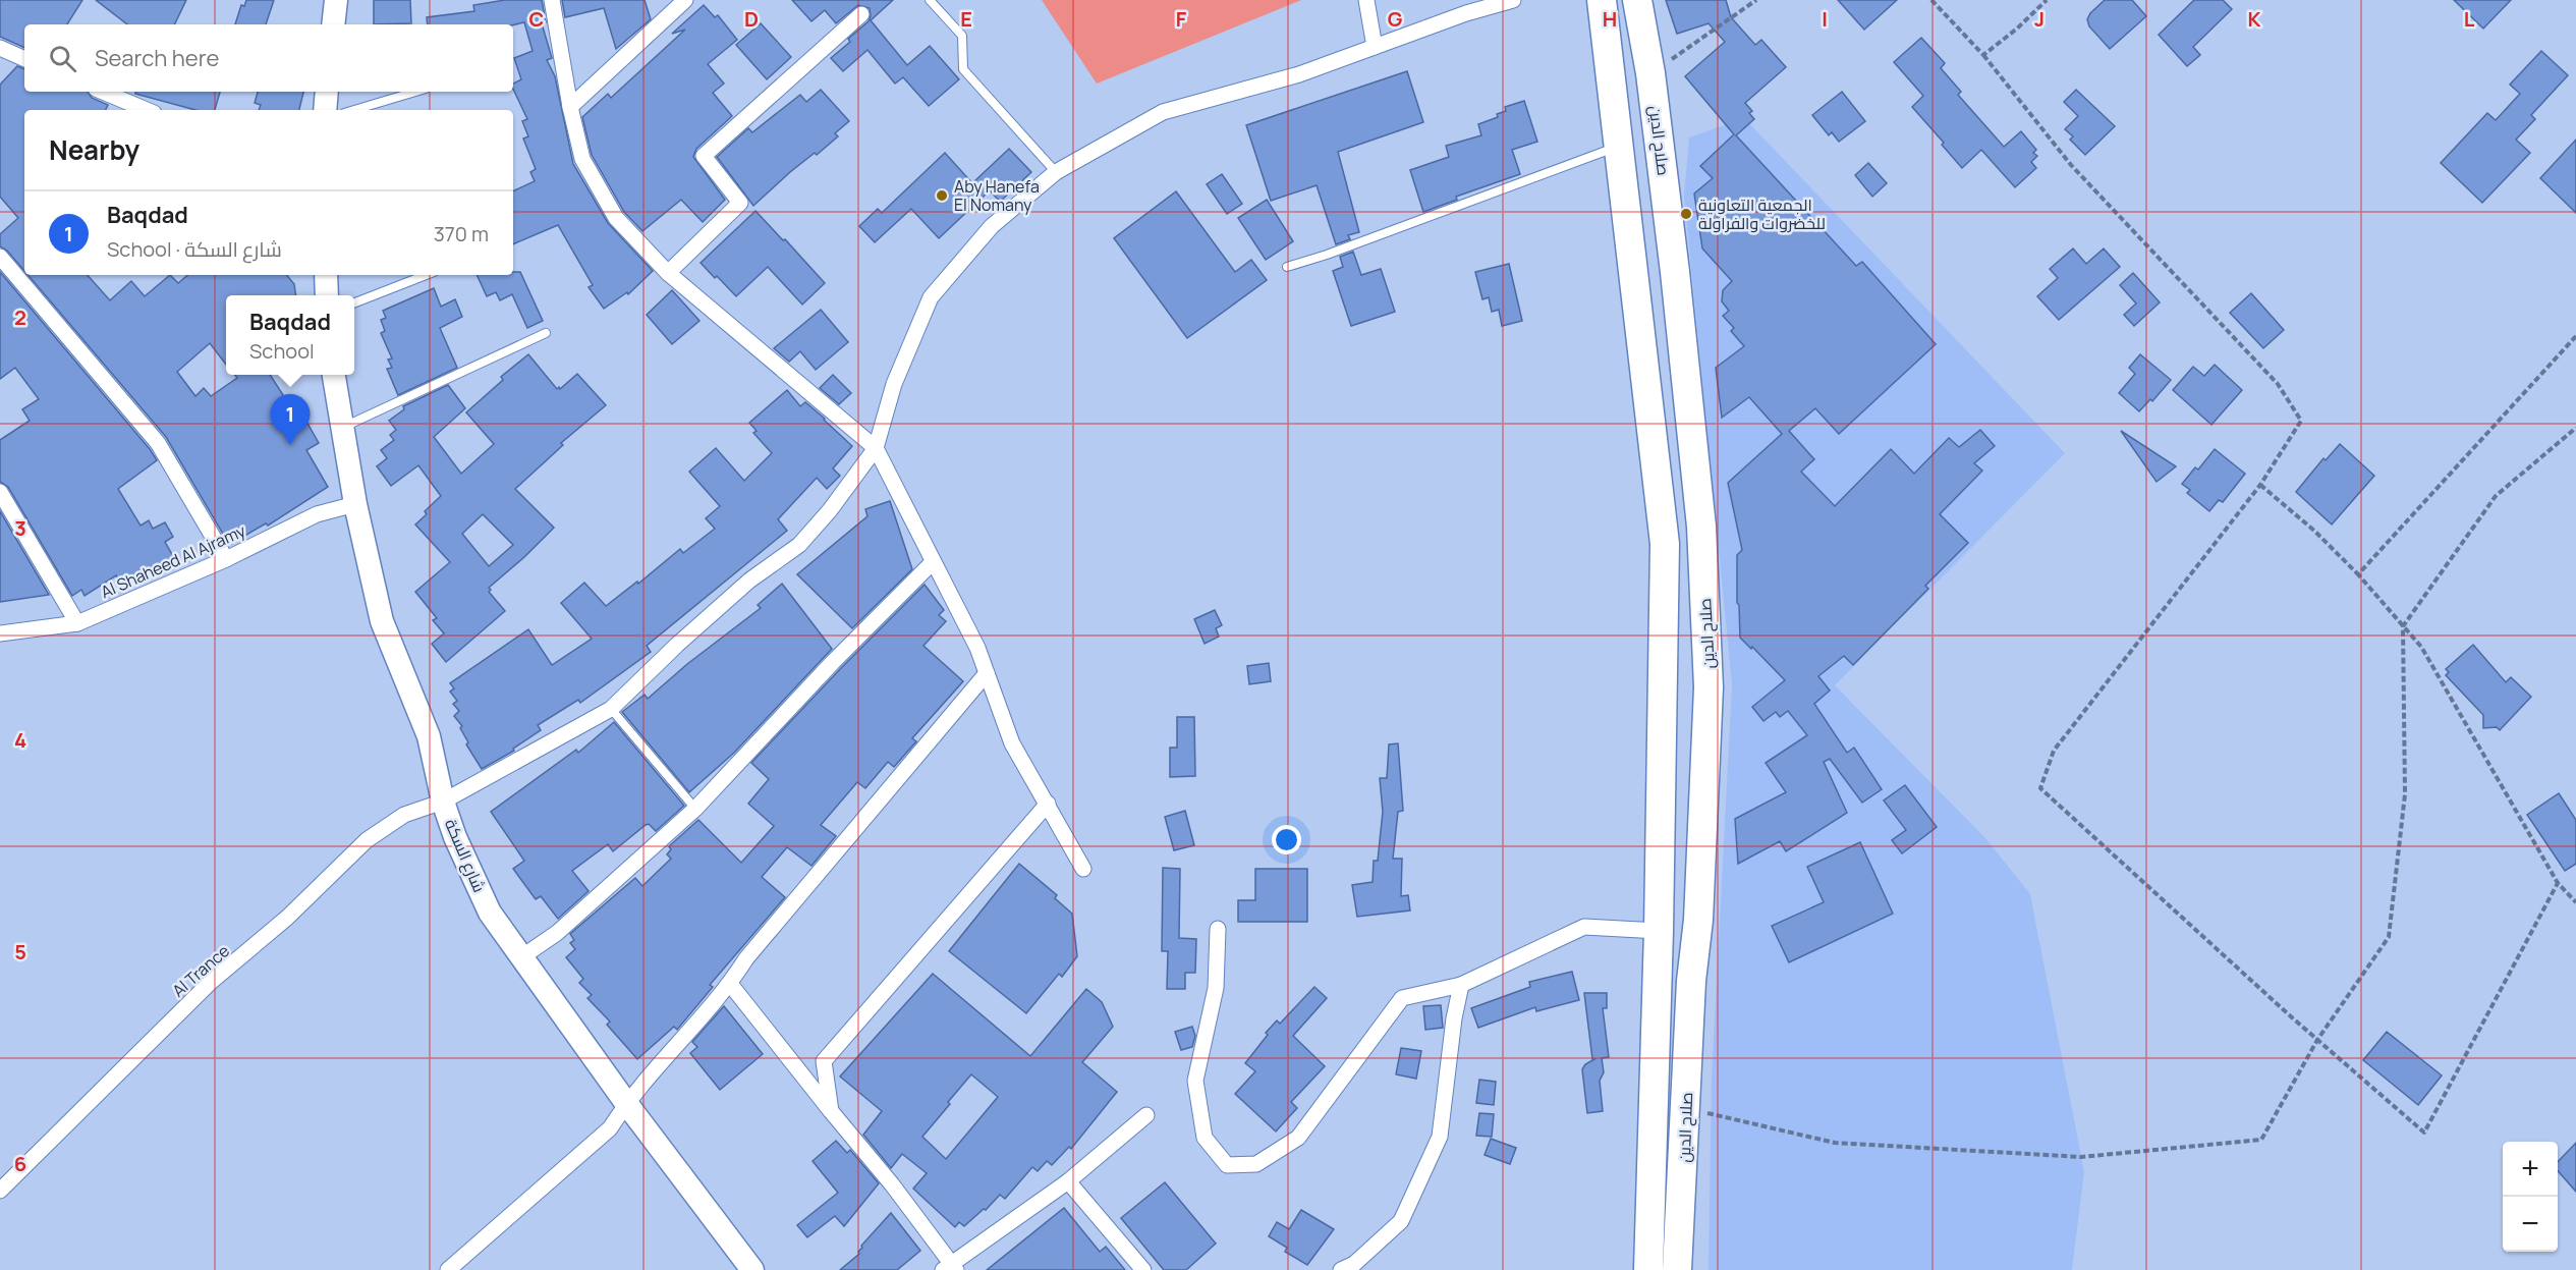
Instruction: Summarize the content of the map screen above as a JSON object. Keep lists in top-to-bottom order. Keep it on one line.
{"streets":{"highway":["صلاح الدين"],"street":["Al Shaheed Al Ajramy","شارع السكة","Al Trance"]},"crossings":[["Al Shaheed Al Ajramy","شارع السكة"],["شارع السكة","Al Trance"]],"places":["Aby Hanefa El Nomany","الجمعية التعاونية للخضروات والفراولة"],"page":{"search":"Search here","heading":"Nearby","list":[{"mark":"1","name":"Baqdad","note":"School · شارع السكة","value":"370 m"}],"popup":["Baqdad","School"],"pins":"1","map_buttons":["+","−"]},"grid":{"columns":["C","D","E","F","G","H","I","J","K","L"],"rows":["2","3","4","5","6"]}}
